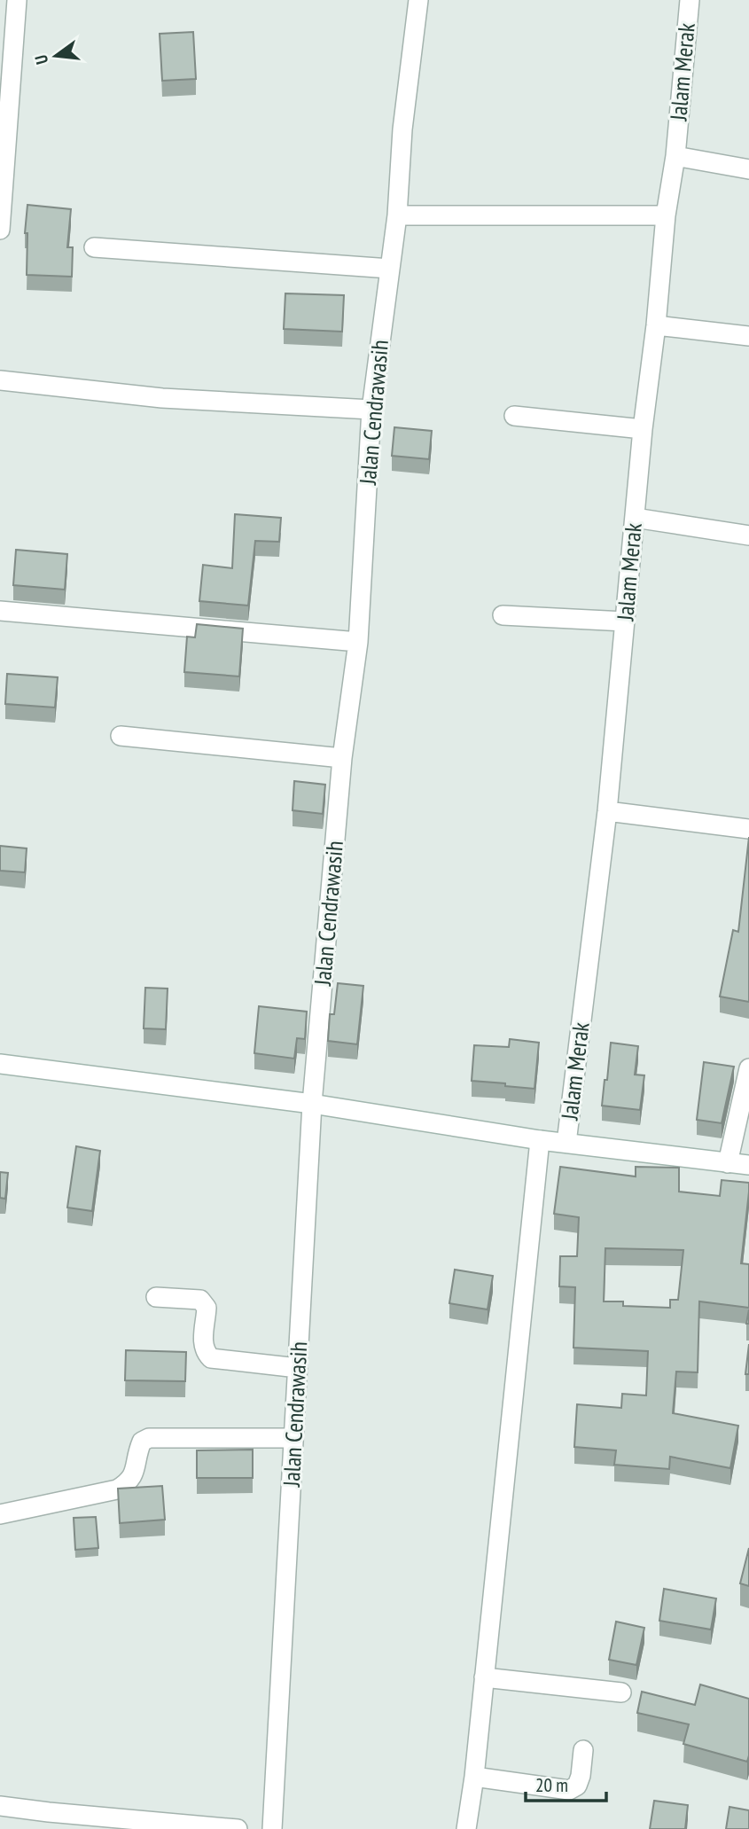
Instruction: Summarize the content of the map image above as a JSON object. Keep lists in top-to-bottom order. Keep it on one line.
{"streets":{"street":["Jalam Merak","Jalan Cendrawasih"]},"scale_bar":"20 m","north":"left"}
